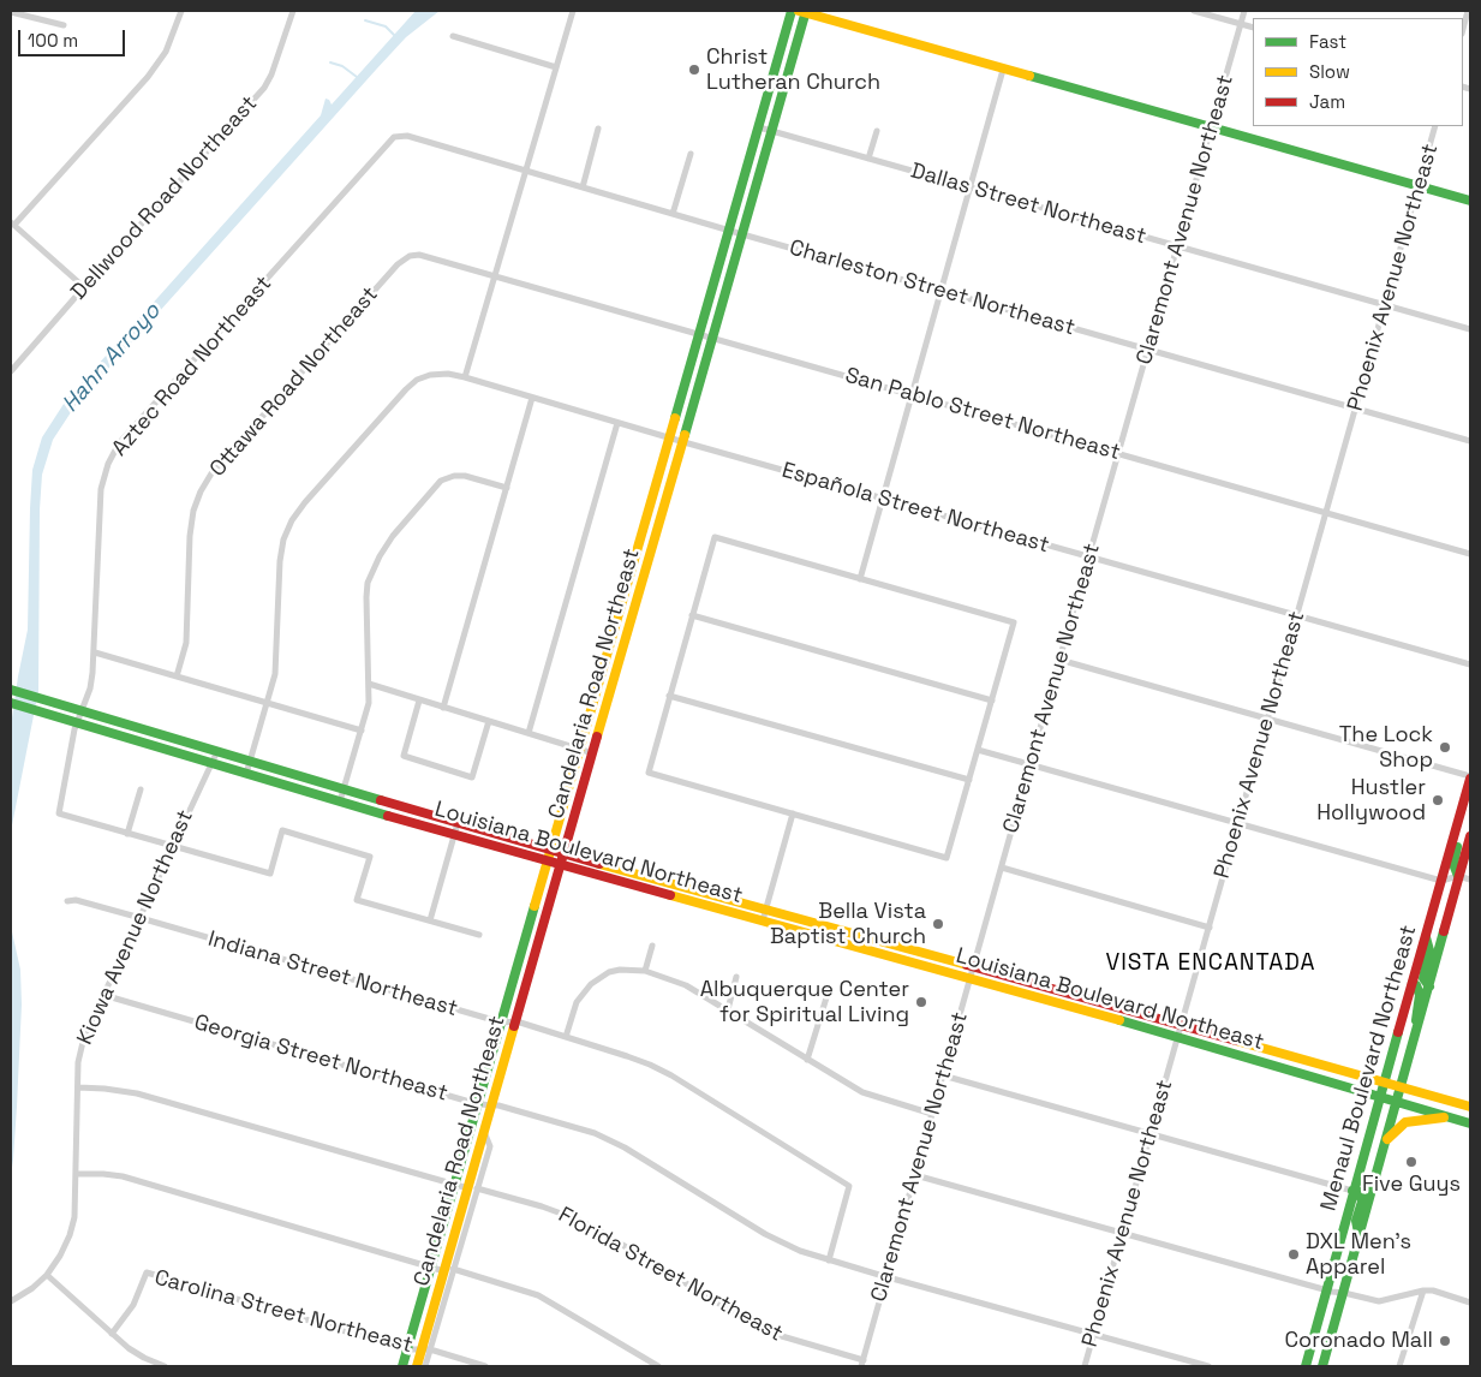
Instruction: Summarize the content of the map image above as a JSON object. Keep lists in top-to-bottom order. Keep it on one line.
{"streets":{"main road":["Candelaria Road Northeast","Louisiana Boulevard Northeast","Menaul Boulevard Northeast"],"street":["Dellwood Road Northeast","Dallas Street Northeast","Claremont Avenue Northeast","Phoenix Avenue Northeast","Charleston Street Northeast","Aztec Road Northeast","Ottawa Road Northeast","San Pablo Street Northeast","Española Street Northeast","Kiowa Avenue Northeast","Indiana Street Northeast","Georgia Street Northeast","Florida Street Northeast","Carolina Street Northeast"]},"crossings":[["Dallas Street Northeast","Claremont Avenue Northeast"],["Dallas Street Northeast","Phoenix Avenue Northeast"],["Dallas Street Northeast","Candelaria Road Northeast"],["Claremont Avenue Northeast","Charleston Street Northeast"],["Claremont Avenue Northeast","San Pablo Street Northeast"],["Claremont Avenue Northeast","Española Street Northeast"],["Claremont Avenue Northeast","Louisiana Boulevard Northeast"],["Claremont Avenue Northeast","Georgia Street Northeast"],["Claremont Avenue Northeast","Florida Street Northeast"],["Phoenix Avenue Northeast","Charleston Street Northeast"],["Phoenix Avenue Northeast","San Pablo Street Northeast"],["Phoenix Avenue Northeast","Española Street Northeast"],["Phoenix Avenue Northeast","Louisiana Boulevard Northeast"],["Phoenix Avenue Northeast","Georgia Street Northeast"],["Charleston Street Northeast","Aztec Road Northeast"],["Charleston Street Northeast","Candelaria Road Northeast"],["Aztec Road Northeast","Louisiana Boulevard Northeast"],["Ottawa Road Northeast","San Pablo Street Northeast"],["San Pablo Street Northeast","Candelaria Road Northeast"],["Española Street Northeast","Candelaria Road Northeast"],["Candelaria Road Northeast","Louisiana Boulevard Northeast"],["Candelaria Road Northeast","Indiana Street Northeast"],["Candelaria Road Northeast","Georgia Street Northeast"],["Candelaria Road Northeast","Florida Street Northeast"],["Candelaria Road Northeast","Carolina Street Northeast"],["Louisiana Boulevard Northeast","Kiowa Avenue Northeast"],["Louisiana Boulevard Northeast","Menaul Boulevard Northeast"],["Kiowa Avenue Northeast","Indiana Street Northeast"],["Kiowa Avenue Northeast","Georgia Street Northeast"],["Kiowa Avenue Northeast","Florida Street Northeast"],["Indiana Street Northeast","Georgia Street Northeast"]],"districts":["VISTA ENCANTADA"],"water":["Hahn Arroyo"],"places":["Christ Lutheran Church","The Lock Shop","Hustler Hollywood","Bella Vista Baptist Church","Albuquerque Center for Spiritual Living","Five Guys","DXL Men's Apparel","Coronado Mall"],"legend":["Fast","Slow","Jam"],"scale_bar":"100 m"}
